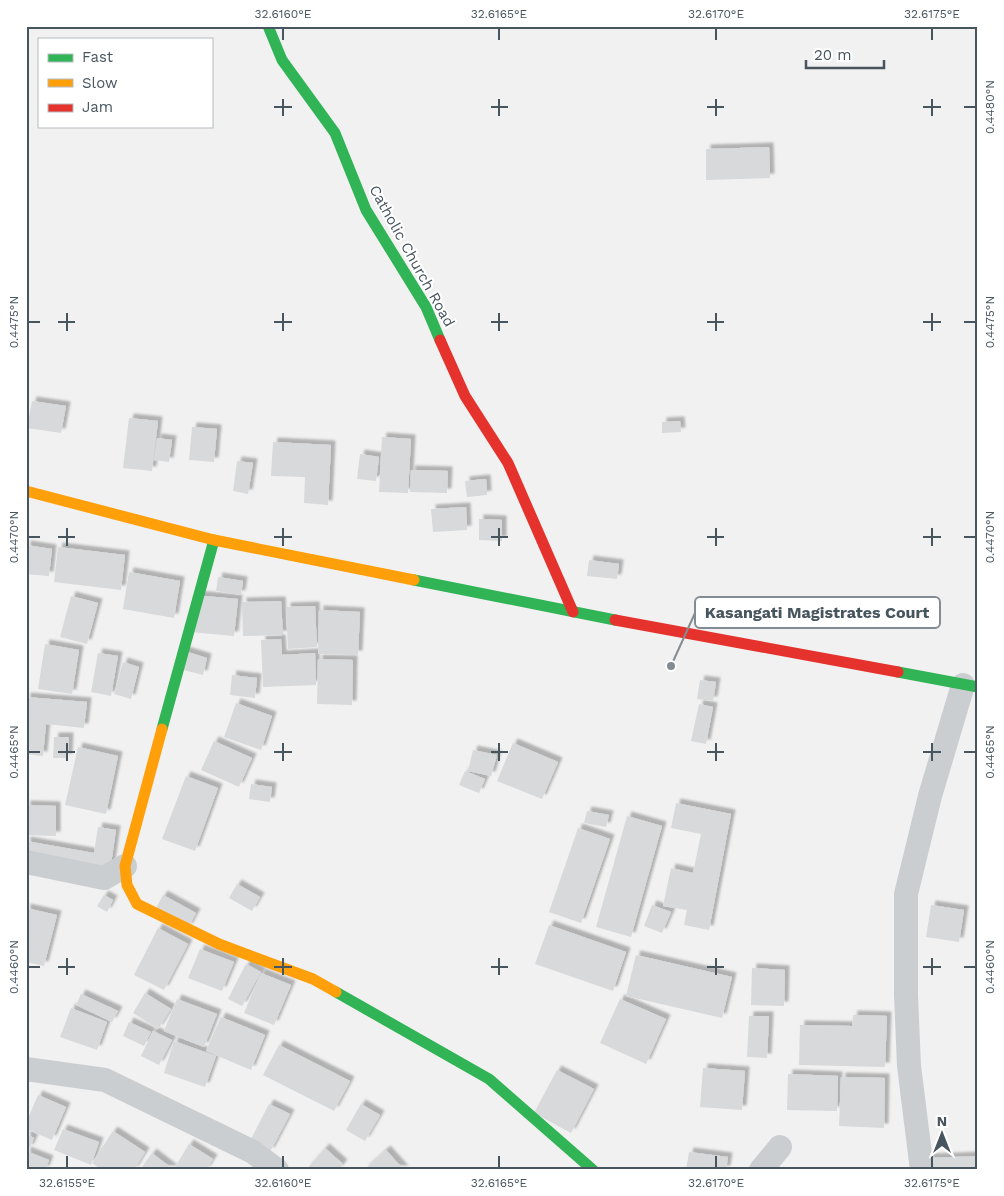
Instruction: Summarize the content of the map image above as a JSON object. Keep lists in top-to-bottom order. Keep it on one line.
{"streets":{"street":["Catholic Church Road"]},"places":["Kasangati Magistrates Court"],"legend":["Fast","Slow","Jam"],"scale_bar":"20 m","north":"top","coordinates":["32.6160°E","32.6165°E","32.6170°E","32.6175°E","0.4480°N","0.4475°N","0.4470°N","0.4465°N","0.4460°N","32.6155°E"]}
